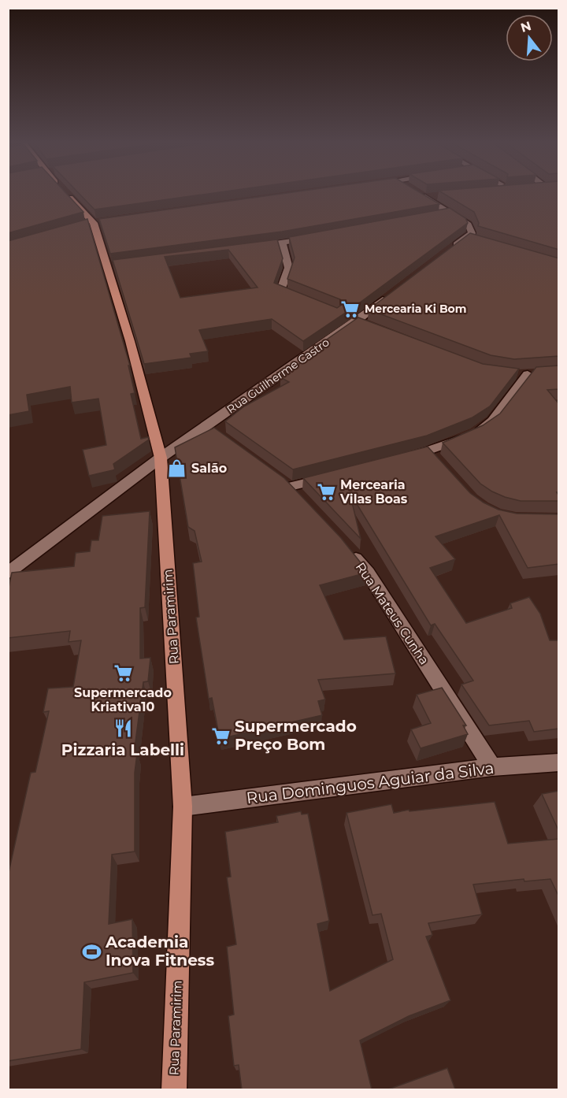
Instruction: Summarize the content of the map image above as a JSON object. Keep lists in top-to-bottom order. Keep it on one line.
{"streets":{"main road":["Rua Paramirim"],"street":["Rua Guilherme Castro","Rua Mateus Cunha","Rua Dominguos Aguiar da Silva"]},"crossings":[["Rua Guilherme Castro","Rua Paramirim"],["Rua Mateus Cunha","Rua Dominguos Aguiar da Silva"],["Rua Paramirim","Rua Dominguos Aguiar da Silva"]],"places":{"supermarket":["Mercearia Ki Bom","Mercearia Vilas Boas","Supermercado Kriativa10","Supermercado Preço Bom"],"shop":["Salão"],"restaurant":["Pizzaria Labelli"],"sports":["Academia Inova Fitness"]},"north":"top"}
